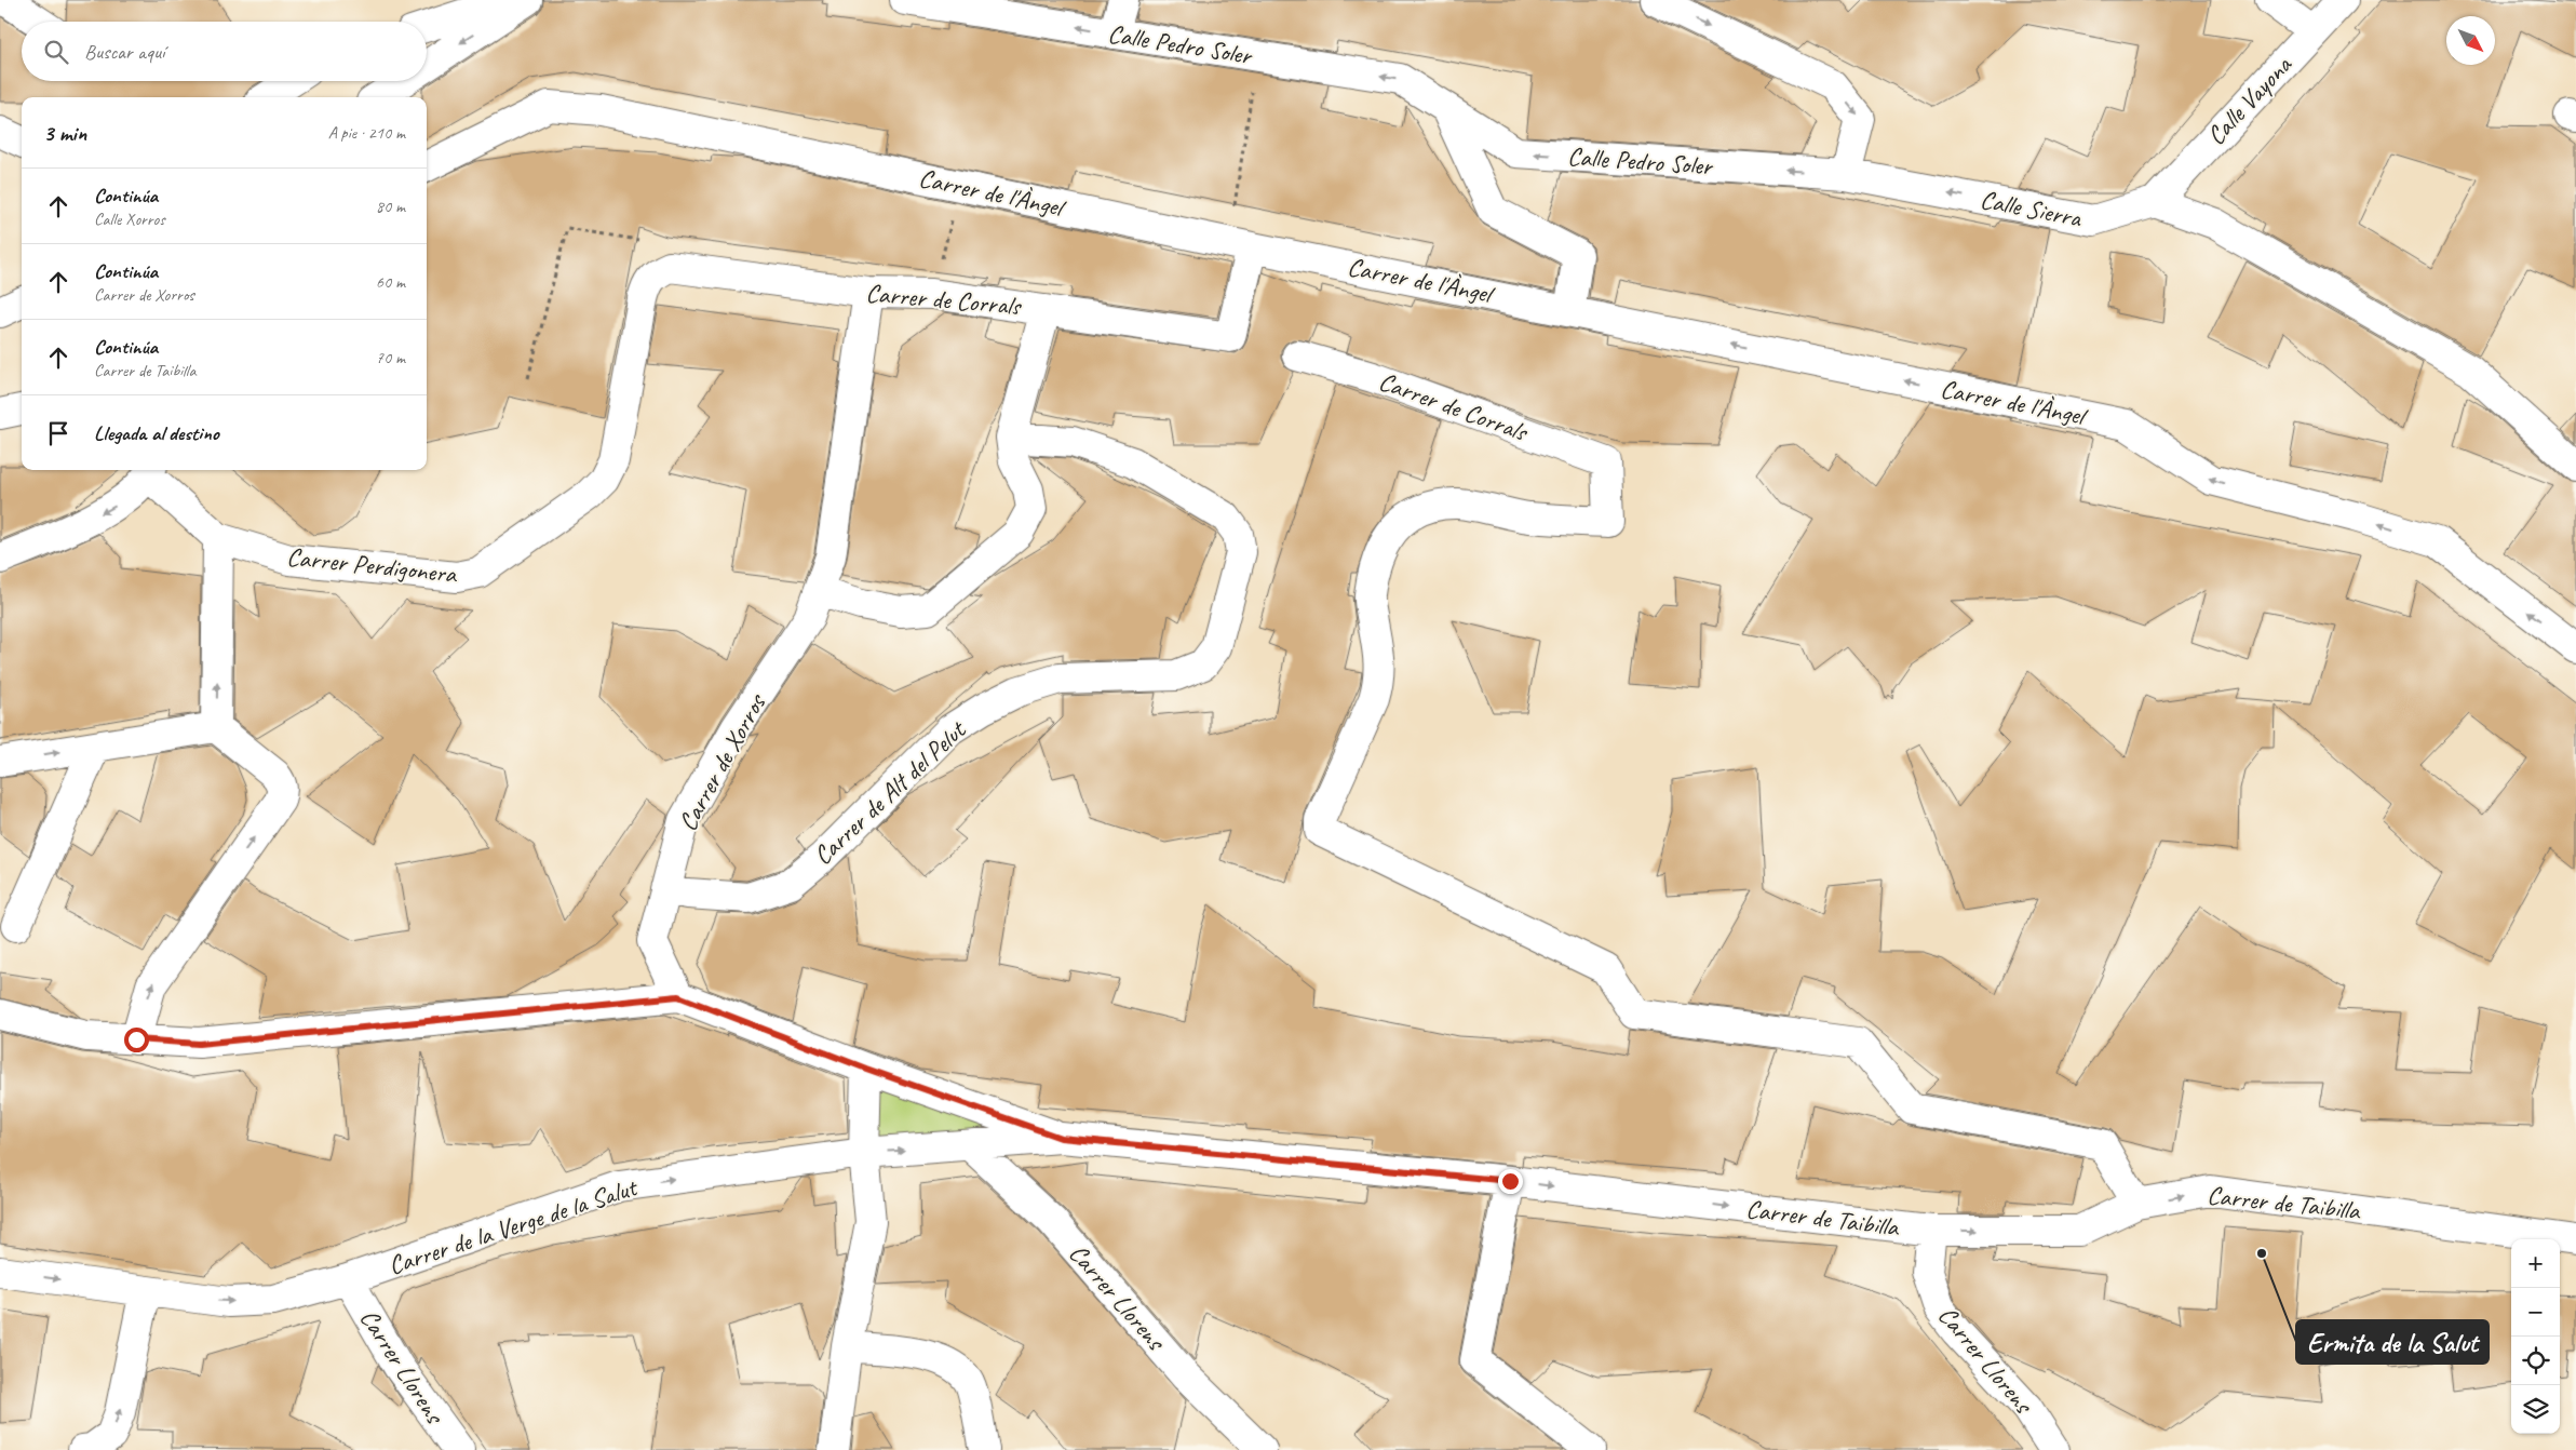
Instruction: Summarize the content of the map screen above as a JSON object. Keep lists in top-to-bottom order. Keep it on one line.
{"streets":{"street":["Calle Pedro Soler","Calle Vayona","Carrer de l'Àngel","Calle Sierra","Carrer de Corrals","Carrer Perdigonera","Carrer de Xorros","Carrer de Alt del Pelut","Carrer de Taibilla","Carrer de la Verge de la Salut","Carrer Llorens"]},"crossings":[["Calle Pedro Soler","Calle Sierra"],["Calle Vayona","Calle Sierra"],["Carrer de l'Àngel","Carrer de Corrals"],["Carrer de Corrals","Carrer Perdigonera"],["Carrer de Corrals","Carrer de Xorros"],["Carrer de Corrals","Carrer de Taibilla"],["Carrer de Xorros","Carrer de Alt del Pelut"],["Carrer de Taibilla","Carrer de la Verge de la Salut"],["Carrer de Taibilla","Carrer Llorens"],["Carrer de la Verge de la Salut","Carrer Llorens"]],"one_way":["Calle Pedro Soler","Calle Sierra","Carrer de Taibilla"],"places":["Ermita de la Salut"],"north":"bottom right","page":{"search":"Buscar aquí","heading":["3 min","A pie · 210 m"],"list":[["Continúa","Calle Xorros","80 m"],["Continúa","Carrer de Xorros","60 m"],["Continúa","Carrer de Taibilla","70 m"],"Llegada al destino"],"map_buttons":["+","−"]}}
